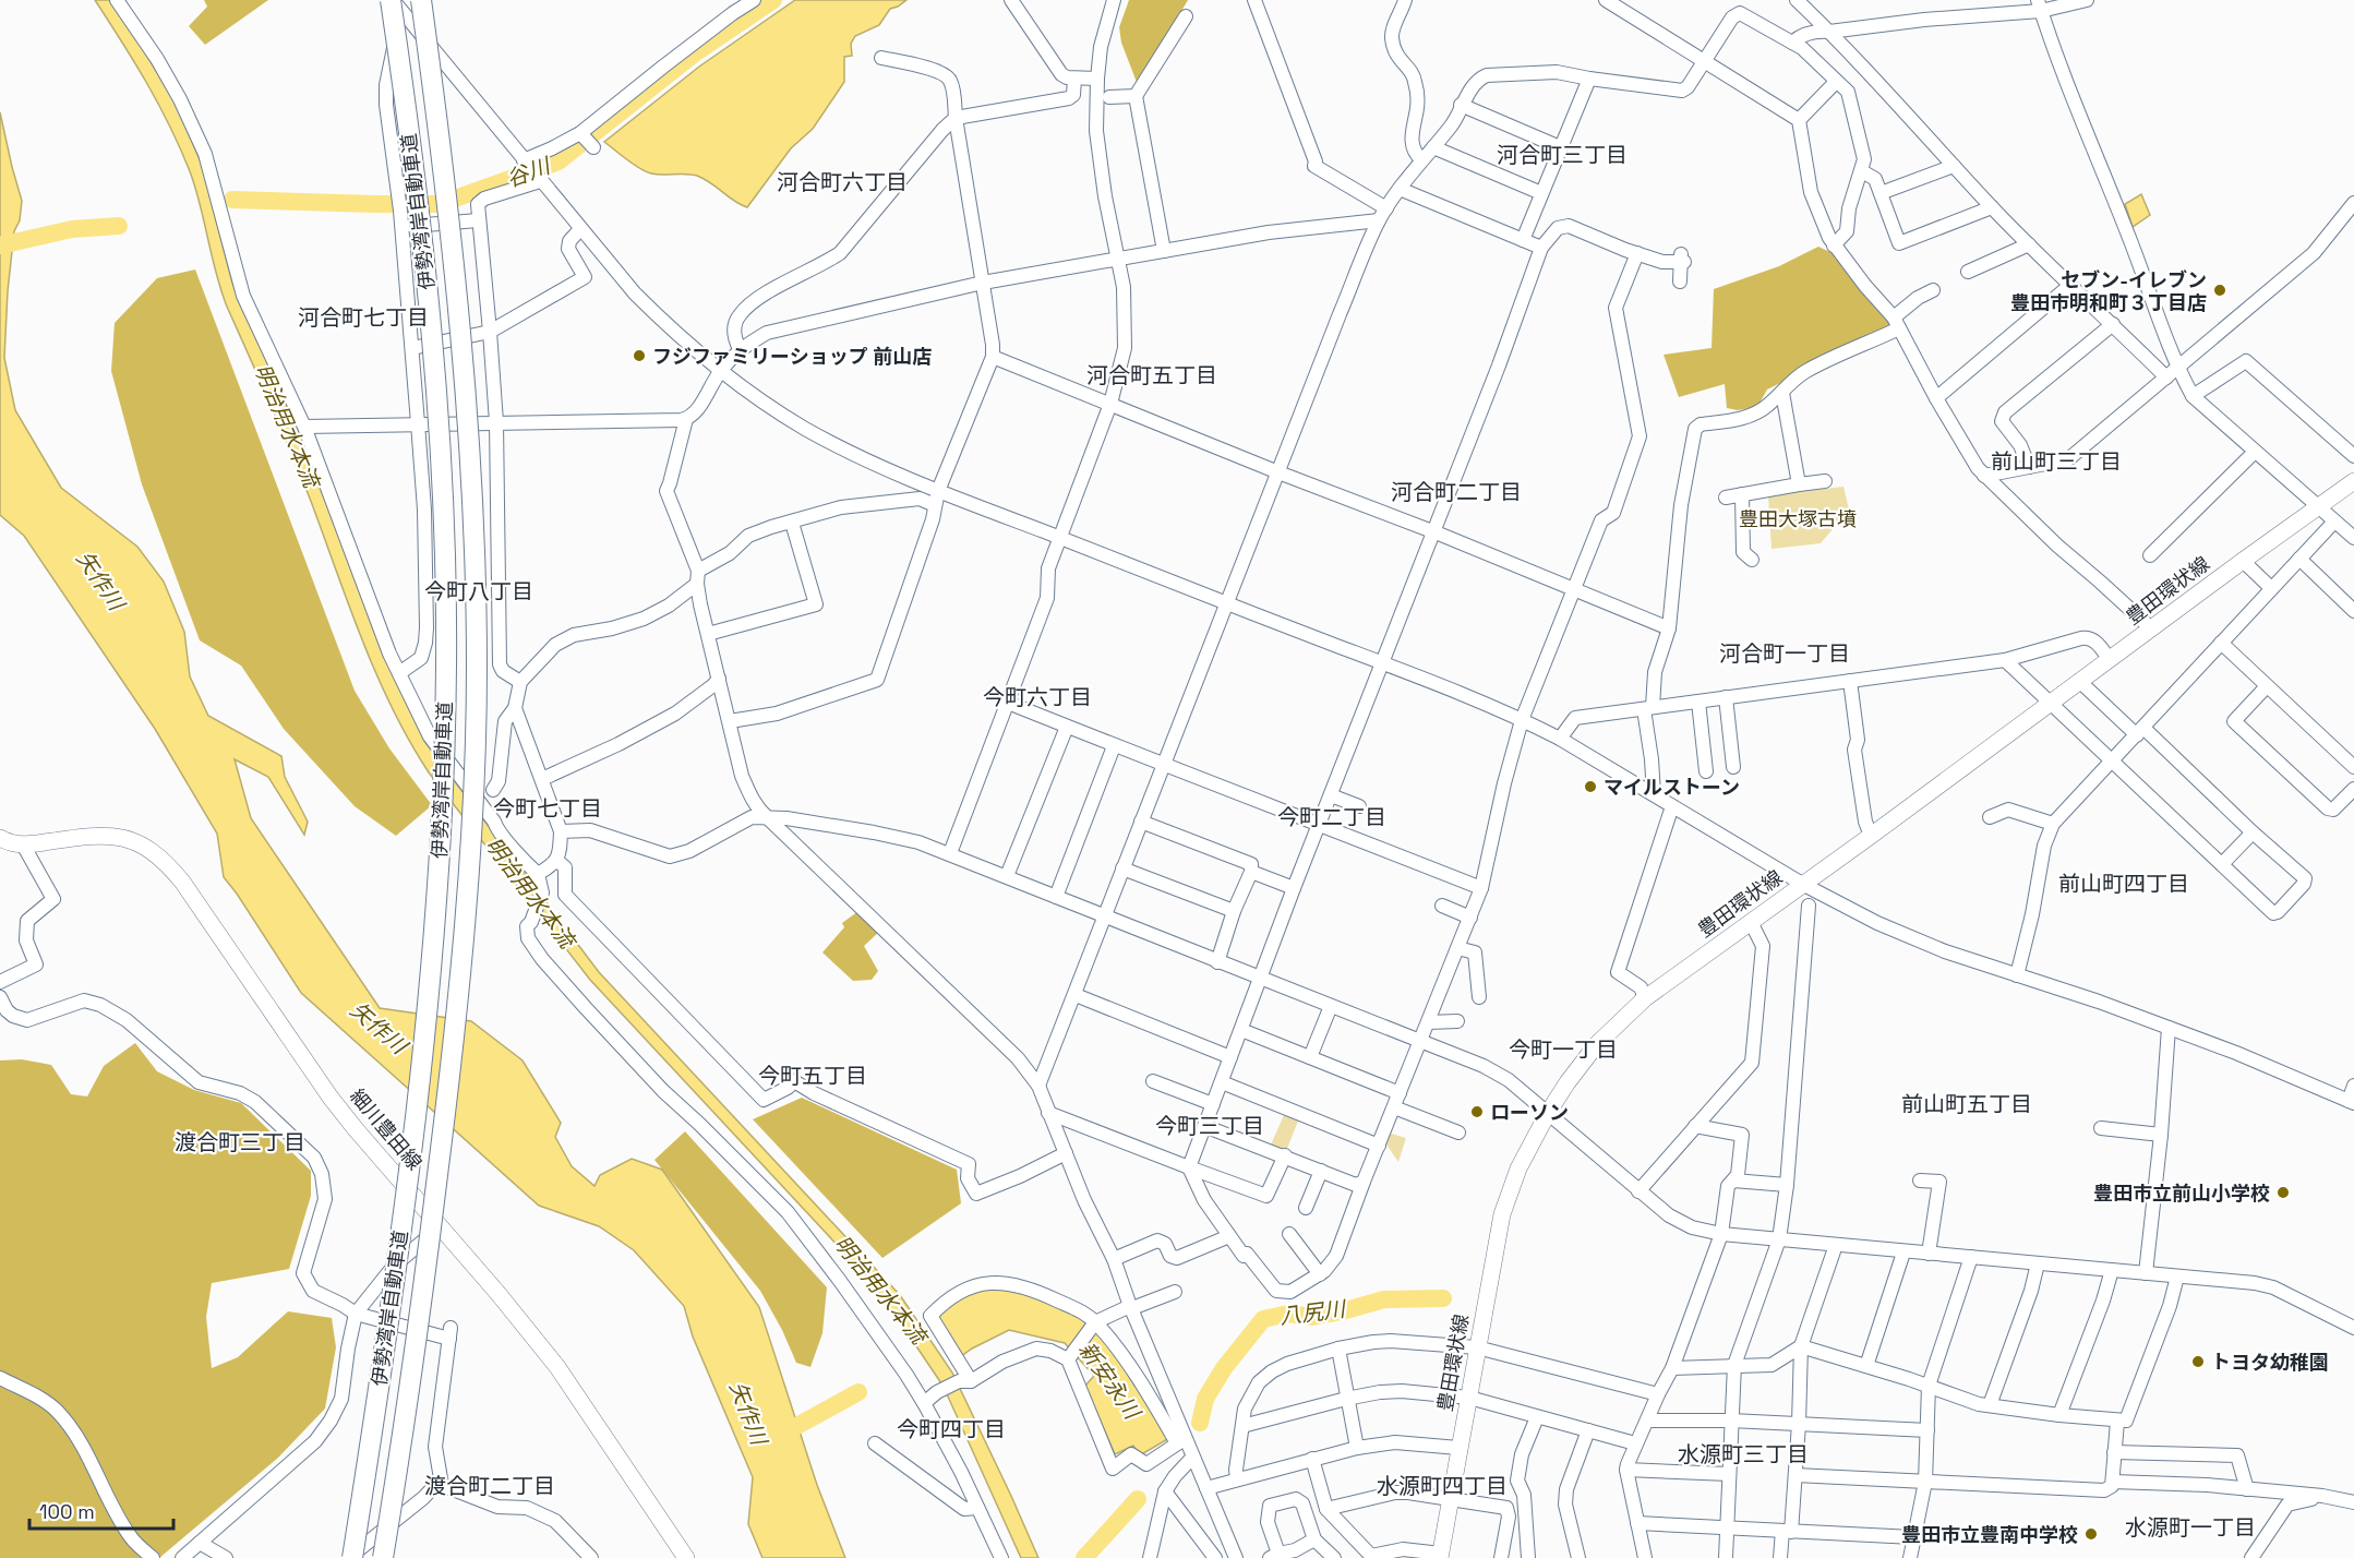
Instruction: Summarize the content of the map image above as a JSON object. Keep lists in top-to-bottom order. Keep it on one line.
{"streets":{"highway":["伊勢湾岸自動車道"],"main road":["豊田環状線","細川豊田線"]},"districts":["河合町三丁目","河合町六丁目","河合町七丁目","河合町五丁目","前山町三丁目","河合町二丁目","今町八丁目","河合町一丁目","今町六丁目","今町七丁目","今町二丁目","前山町四丁目","今町一丁目","今町五丁目","前山町五丁目","今町三丁目","渡合町三丁目","今町四丁目","水源町三丁目","渡合町二丁目","水源町四丁目","水源町一丁目"],"water":["谷川","明治用水本流","矢作川","八尻川","新安永川"],"parks":["豊田大塚古墳"],"places":["セブン-イレブン 豊田市明和町３丁目店","フジファミリーショップ 前山店","マイルストーン","ローソン","豊田市立前山小学校","トヨタ幼稚園","豊田市立豊南中学校"],"scale_bar":"100 m"}
